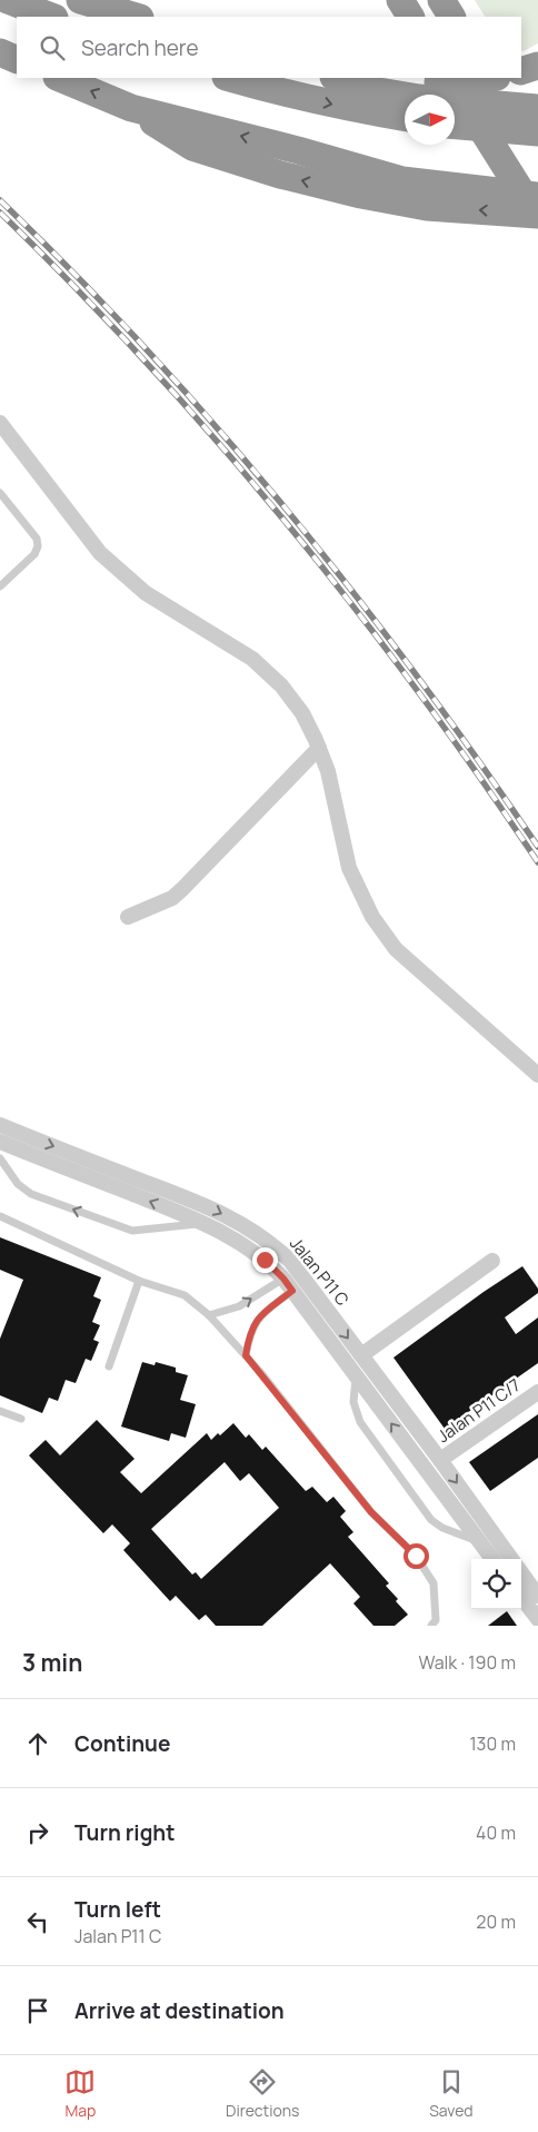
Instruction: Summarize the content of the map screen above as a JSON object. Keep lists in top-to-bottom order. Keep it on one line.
{"streets":{"street":["Jalan P11 C","Jalan P11 C/7"]},"crossings":[["Jalan P11 C","Jalan P11 C/7"]],"north":"right","page":{"search":"Search here","heading":["3 min","Walk · 190 m"],"list":[["Continue","130 m"],["Turn right","40 m"],["Turn left","Jalan P11 C","20 m"],"Arrive at destination"],"nav":["Map","Directions","Saved"]}}
